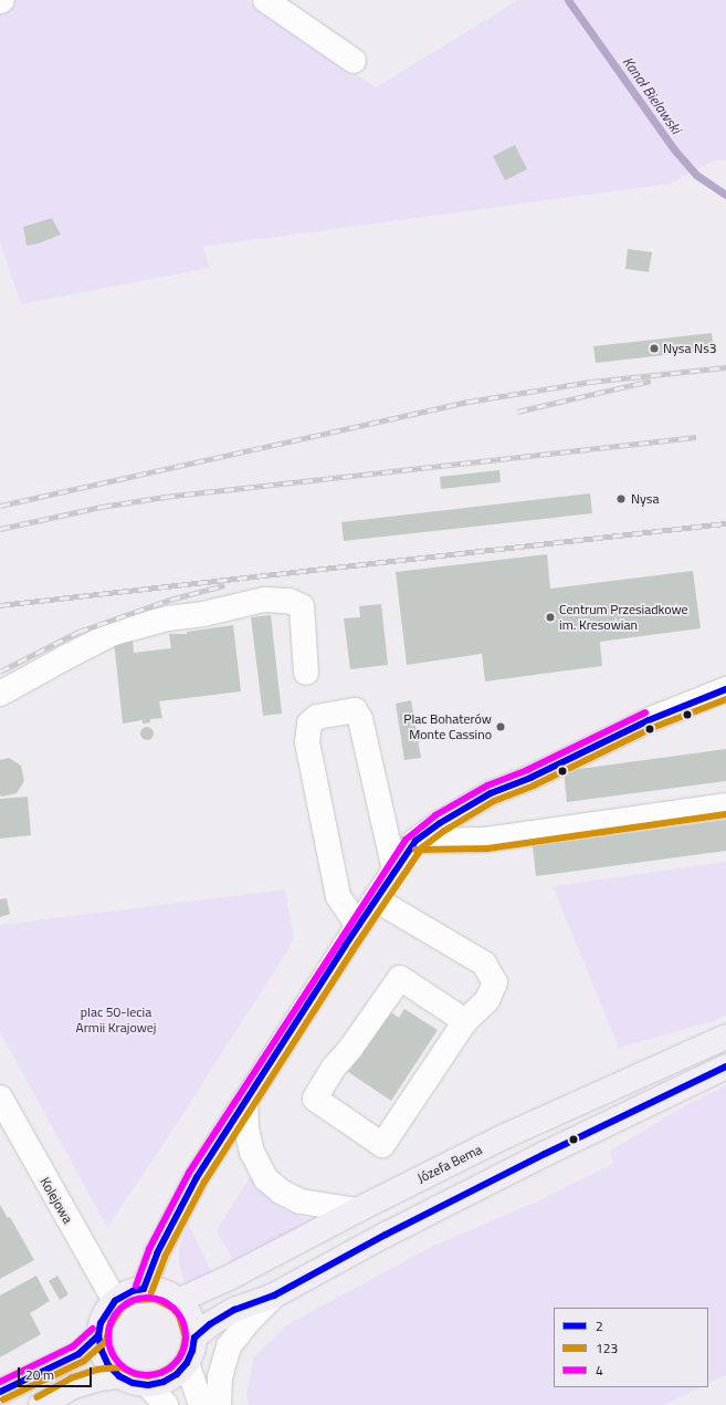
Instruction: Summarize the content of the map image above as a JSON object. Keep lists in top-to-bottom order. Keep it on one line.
{"streets":{"main road":["Józefa Bema"],"street":["Kolejowa"]},"crossings":[["Józefa Bema","Kolejowa"]],"water":["Kanał Bielawski"],"parks":["plac 50-lecia Armii Krajowej"],"places":["Nysa Ns3","Nysa","Centrum Przesiadkowe im. Kresowian","Plac Bohaterów Monte Cassino"],"lines":["transit line 2","transit line 123","transit line 4"],"legend":["2","123","4"],"scale_bar":"20 m"}
